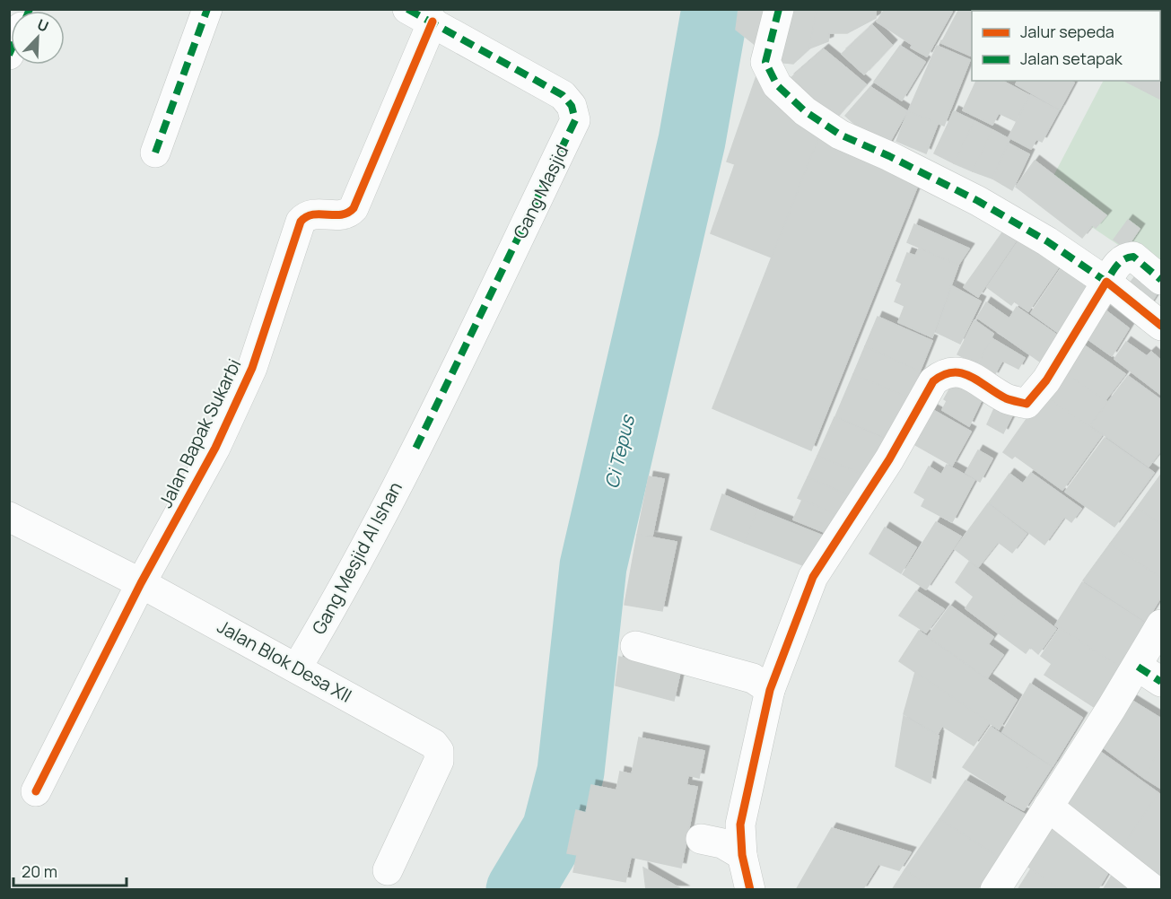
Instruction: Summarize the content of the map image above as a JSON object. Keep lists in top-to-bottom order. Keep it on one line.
{"streets":{"street":["Gang Masjid","Jalan Bapak Sukarbi","Gang Mesjid Al Ishan","Jalan Blok Desa XII"]},"crossings":[["Gang Masjid","Jalan Bapak Sukarbi"],["Gang Masjid","Gang Mesjid Al Ishan"],["Jalan Bapak Sukarbi","Jalan Blok Desa XII"],["Gang Mesjid Al Ishan","Jalan Blok Desa XII"]],"water":["Ci Tepus"],"legend":["Jalur sepeda","Jalan setapak"],"scale_bar":"20 m","north":"top right"}
